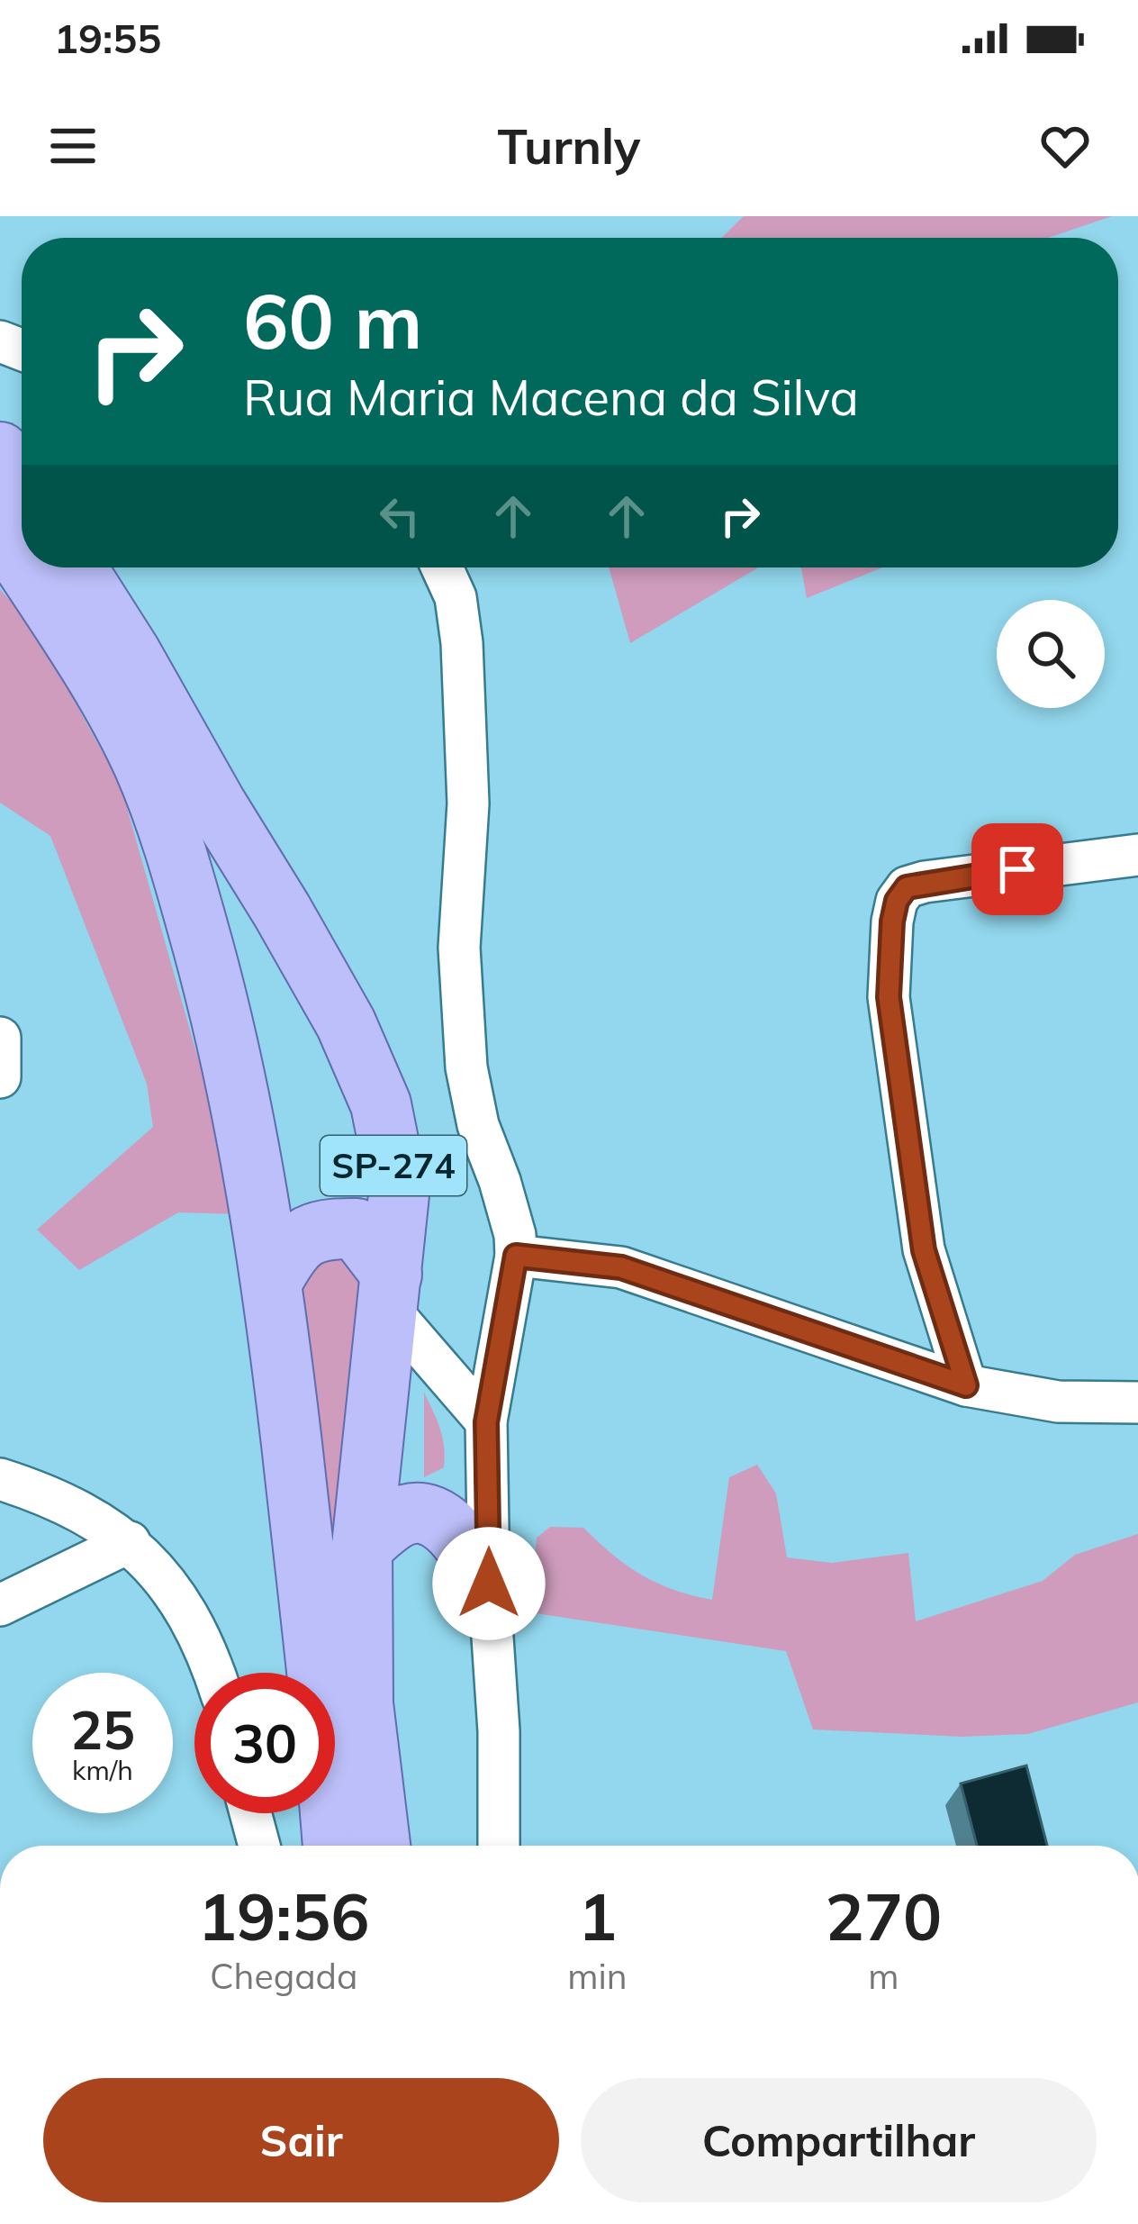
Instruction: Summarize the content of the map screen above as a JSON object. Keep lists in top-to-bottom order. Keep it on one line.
{"streets":{"main road":["SP-274"]},"page":{"status":"19:55","header":"Turnly","turn":["60 m","Rua Maria Macena da Silva"],"speed":"25 km/h","limit":"30","eta":["19:56","Chegada","1","min","270","m"],"buttons":["Sair","Compartilhar"]}}
